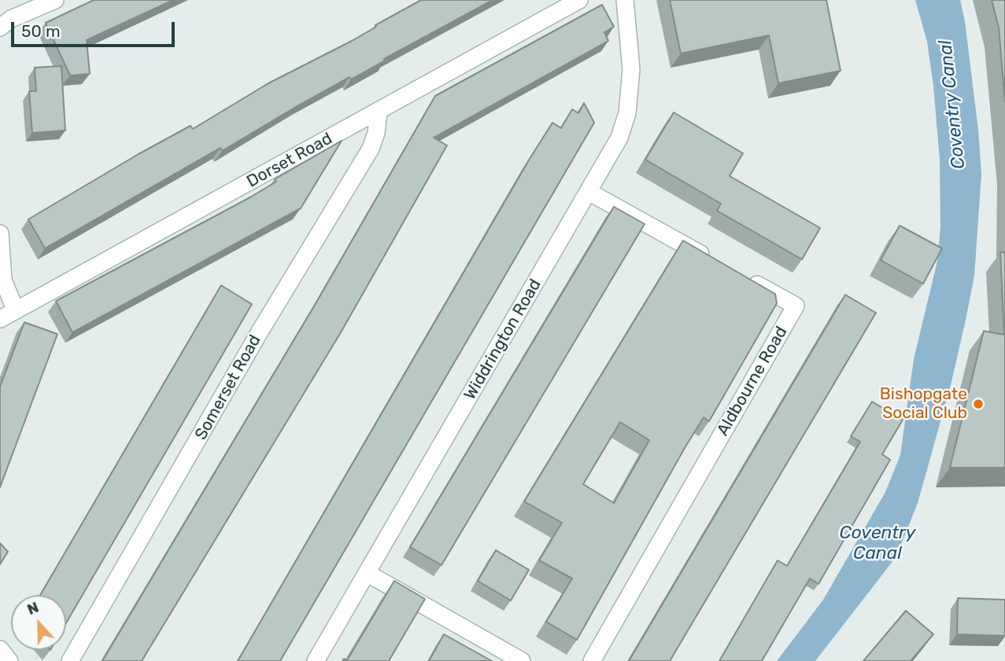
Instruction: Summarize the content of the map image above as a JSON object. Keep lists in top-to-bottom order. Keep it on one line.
{"streets":{"street":["Dorset Road","Widdrington Road","Aldbourne Road","Somerset Road"]},"crossings":[["Dorset Road","Somerset Road"]],"water":["Coventry Canal"],"places":["Bishopgate Social Club"],"scale_bar":"50 m","north":"top"}
